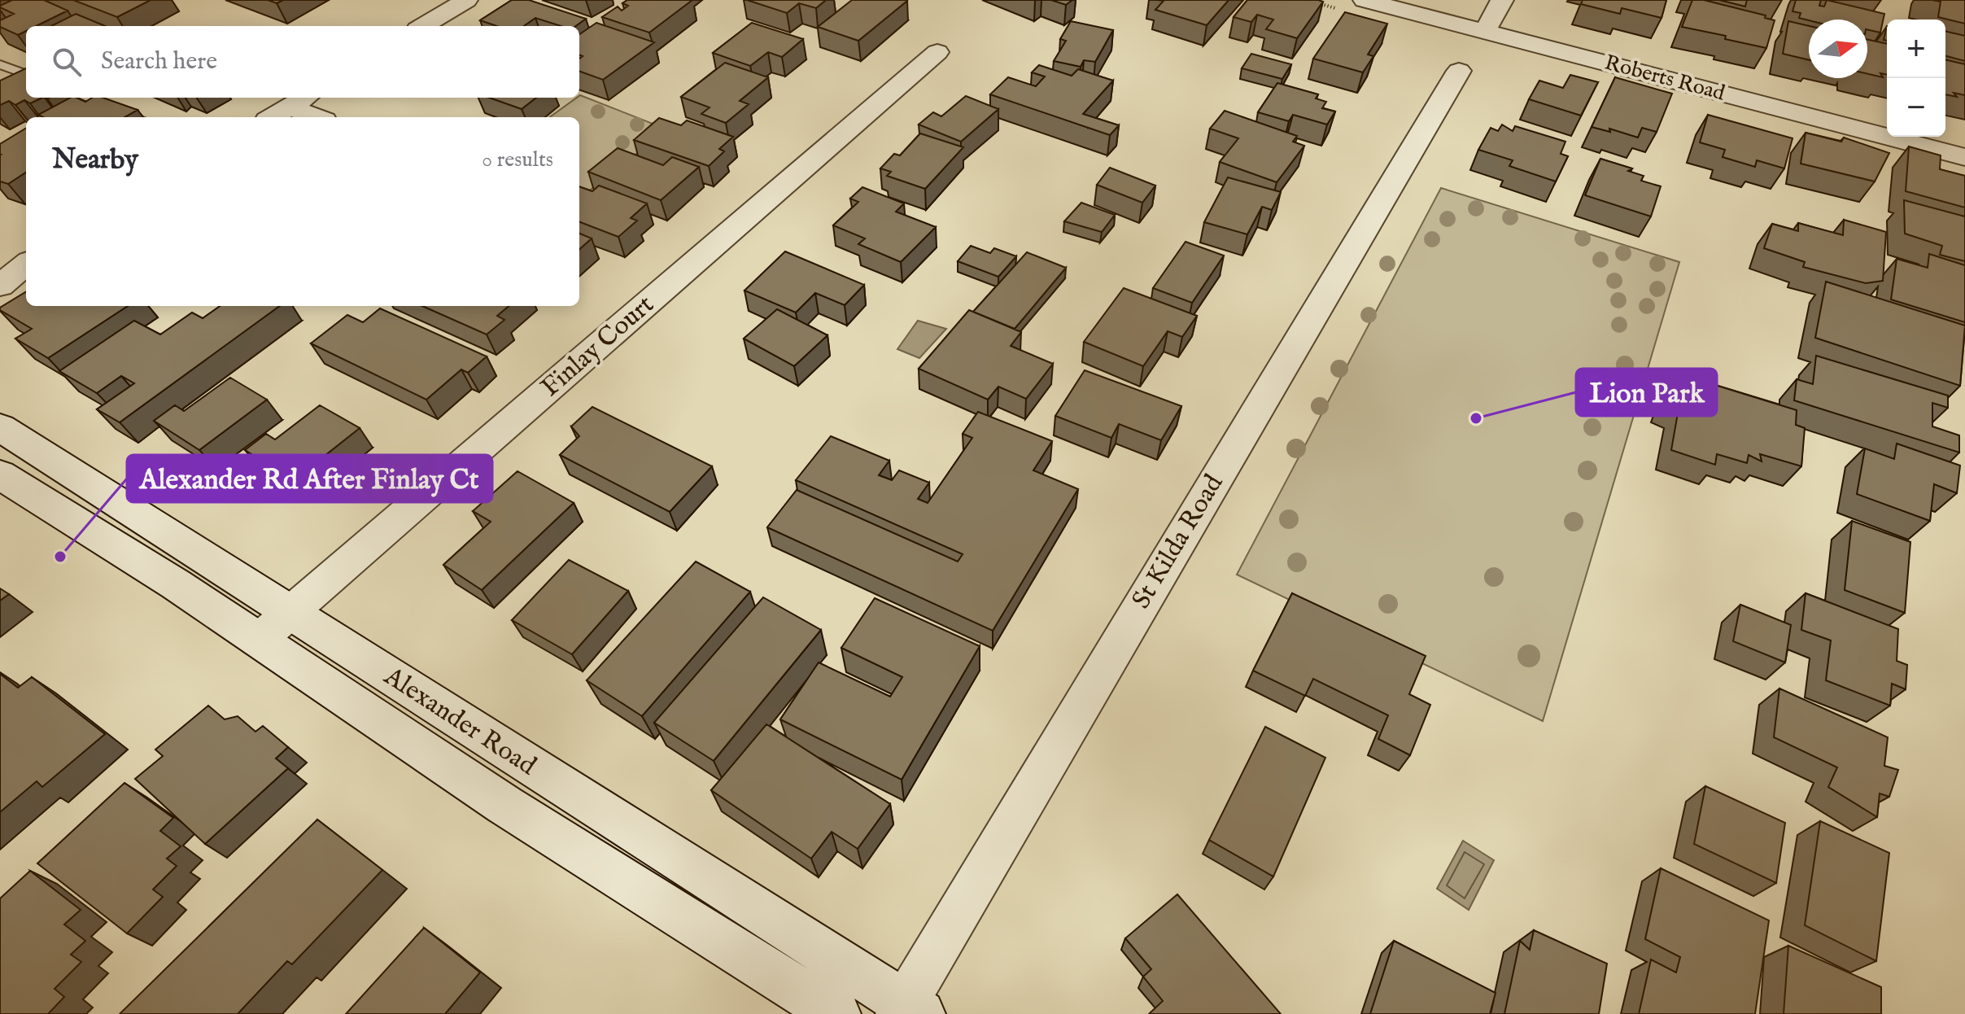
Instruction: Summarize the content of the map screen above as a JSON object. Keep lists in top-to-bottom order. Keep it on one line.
{"streets":{"main road":["Alexander Road"],"street":["Roberts Road","Finlay Court","St Kilda Road"]},"crossings":[["Finlay Court","Alexander Road"],["St Kilda Road","Alexander Road"]],"places":["Lion Park","Alexander Rd After Finlay Ct"],"north":"right","page":{"map_buttons":["+","−"],"search":"Search here","heading":["Nearby","0 results"]}}
